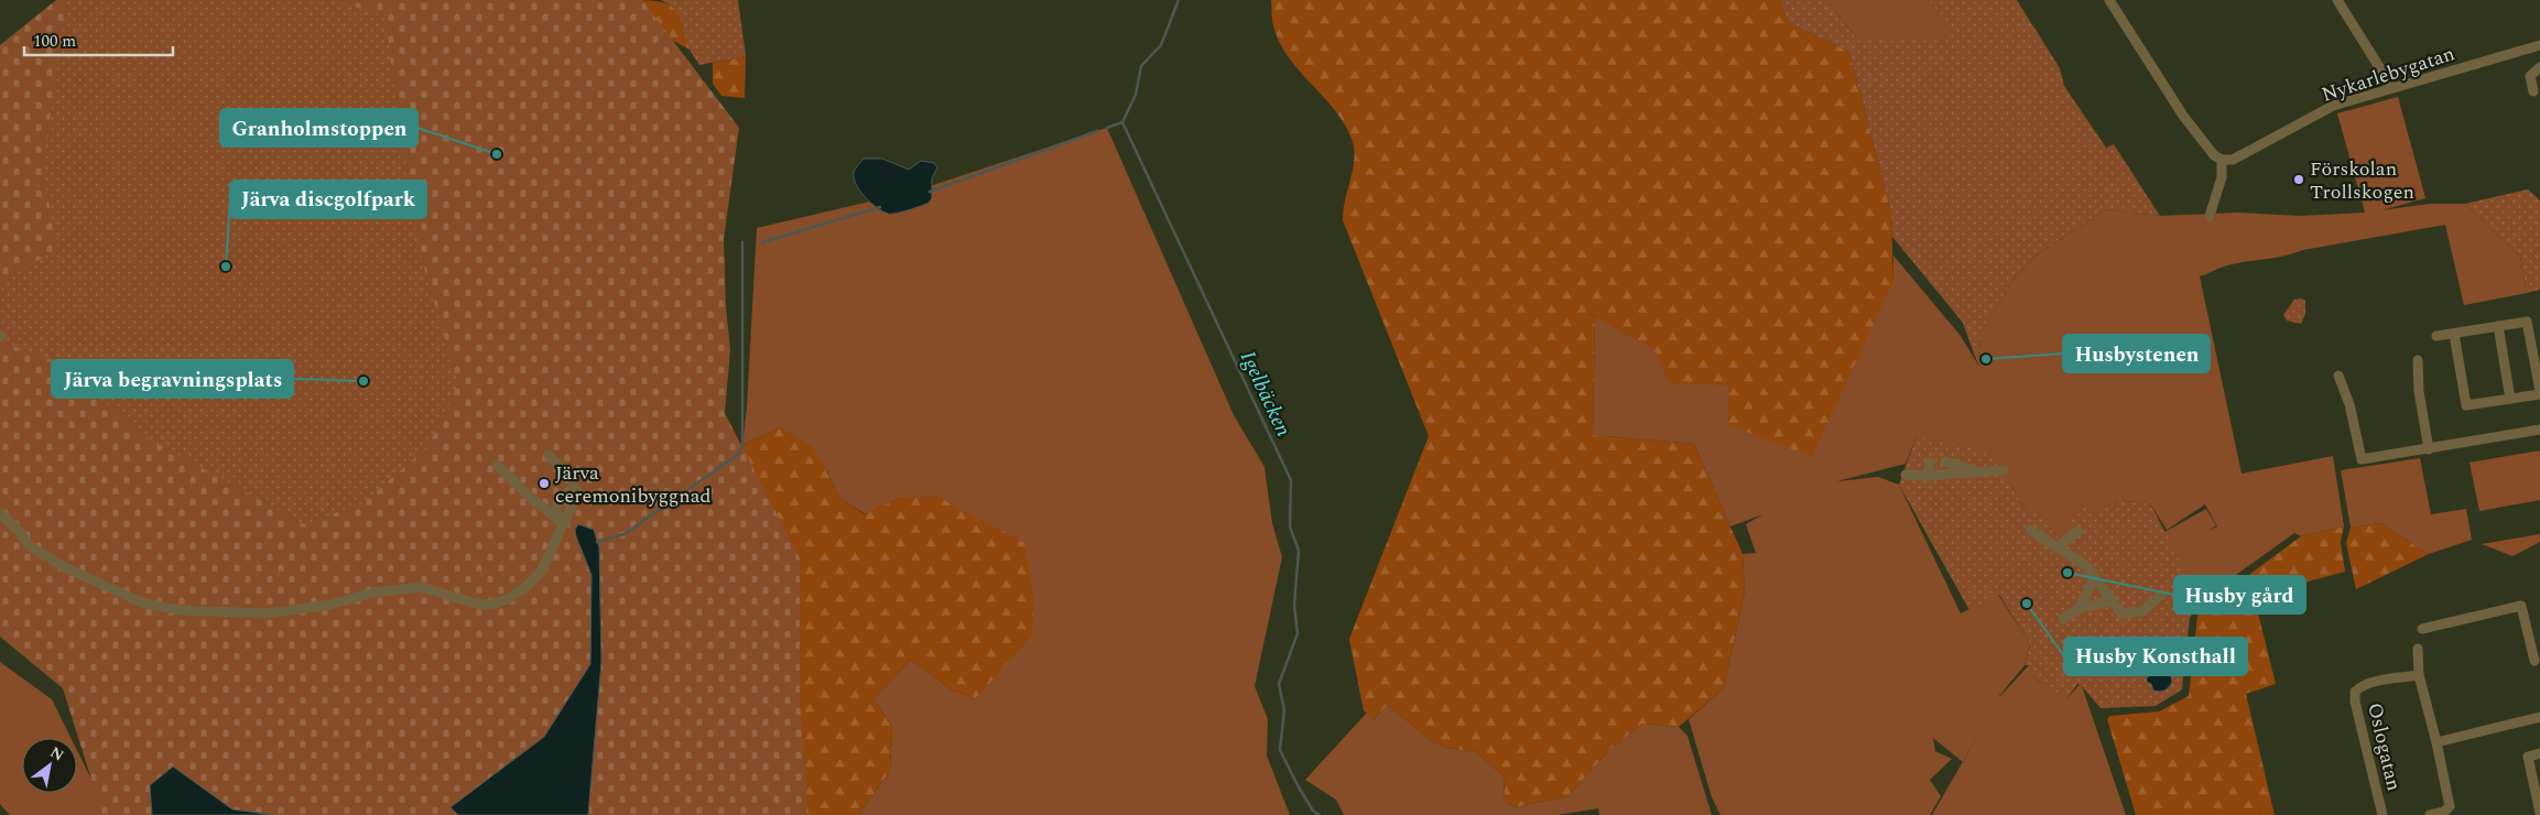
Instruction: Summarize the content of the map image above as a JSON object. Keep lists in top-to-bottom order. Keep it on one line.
{"streets":{"street":["Nykarlebygatan","Oslogatan"]},"water":["Igelbäcken"],"places":["Granholmstoppen","Förskolan Trollskogen","Järva discgolfpark","Husbystenen","Järva begravningsplats","Järva ceremonibyggnad","Husby gård","Husby Konsthall"],"scale_bar":"100 m","north":"top right"}
